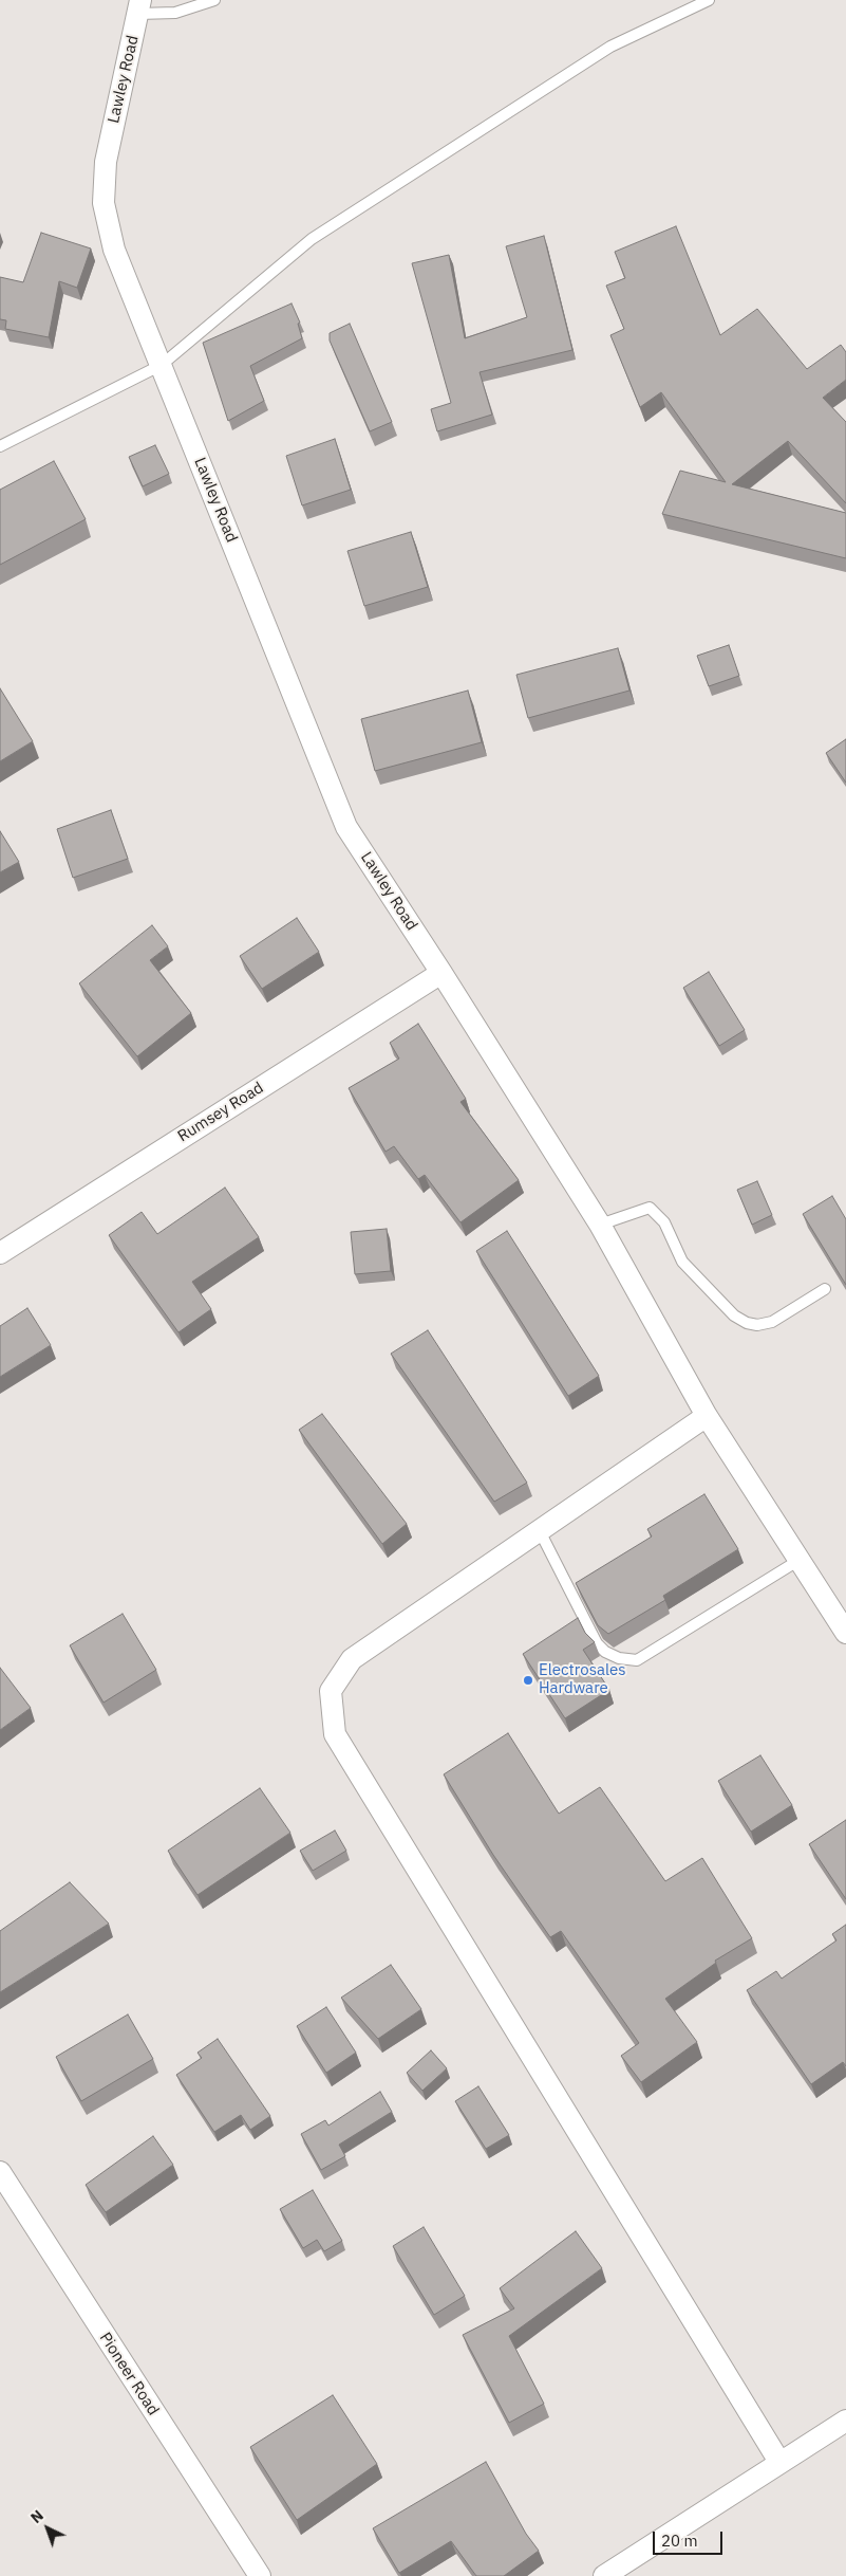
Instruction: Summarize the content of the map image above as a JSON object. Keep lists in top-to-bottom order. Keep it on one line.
{"streets":{"street":["Lawley Road","Rumsey Road","Pioneer Road"]},"crossings":[["Lawley Road","Rumsey Road"]],"places":["Electrosales Hardware"],"scale_bar":"20 m","north":"top left"}
